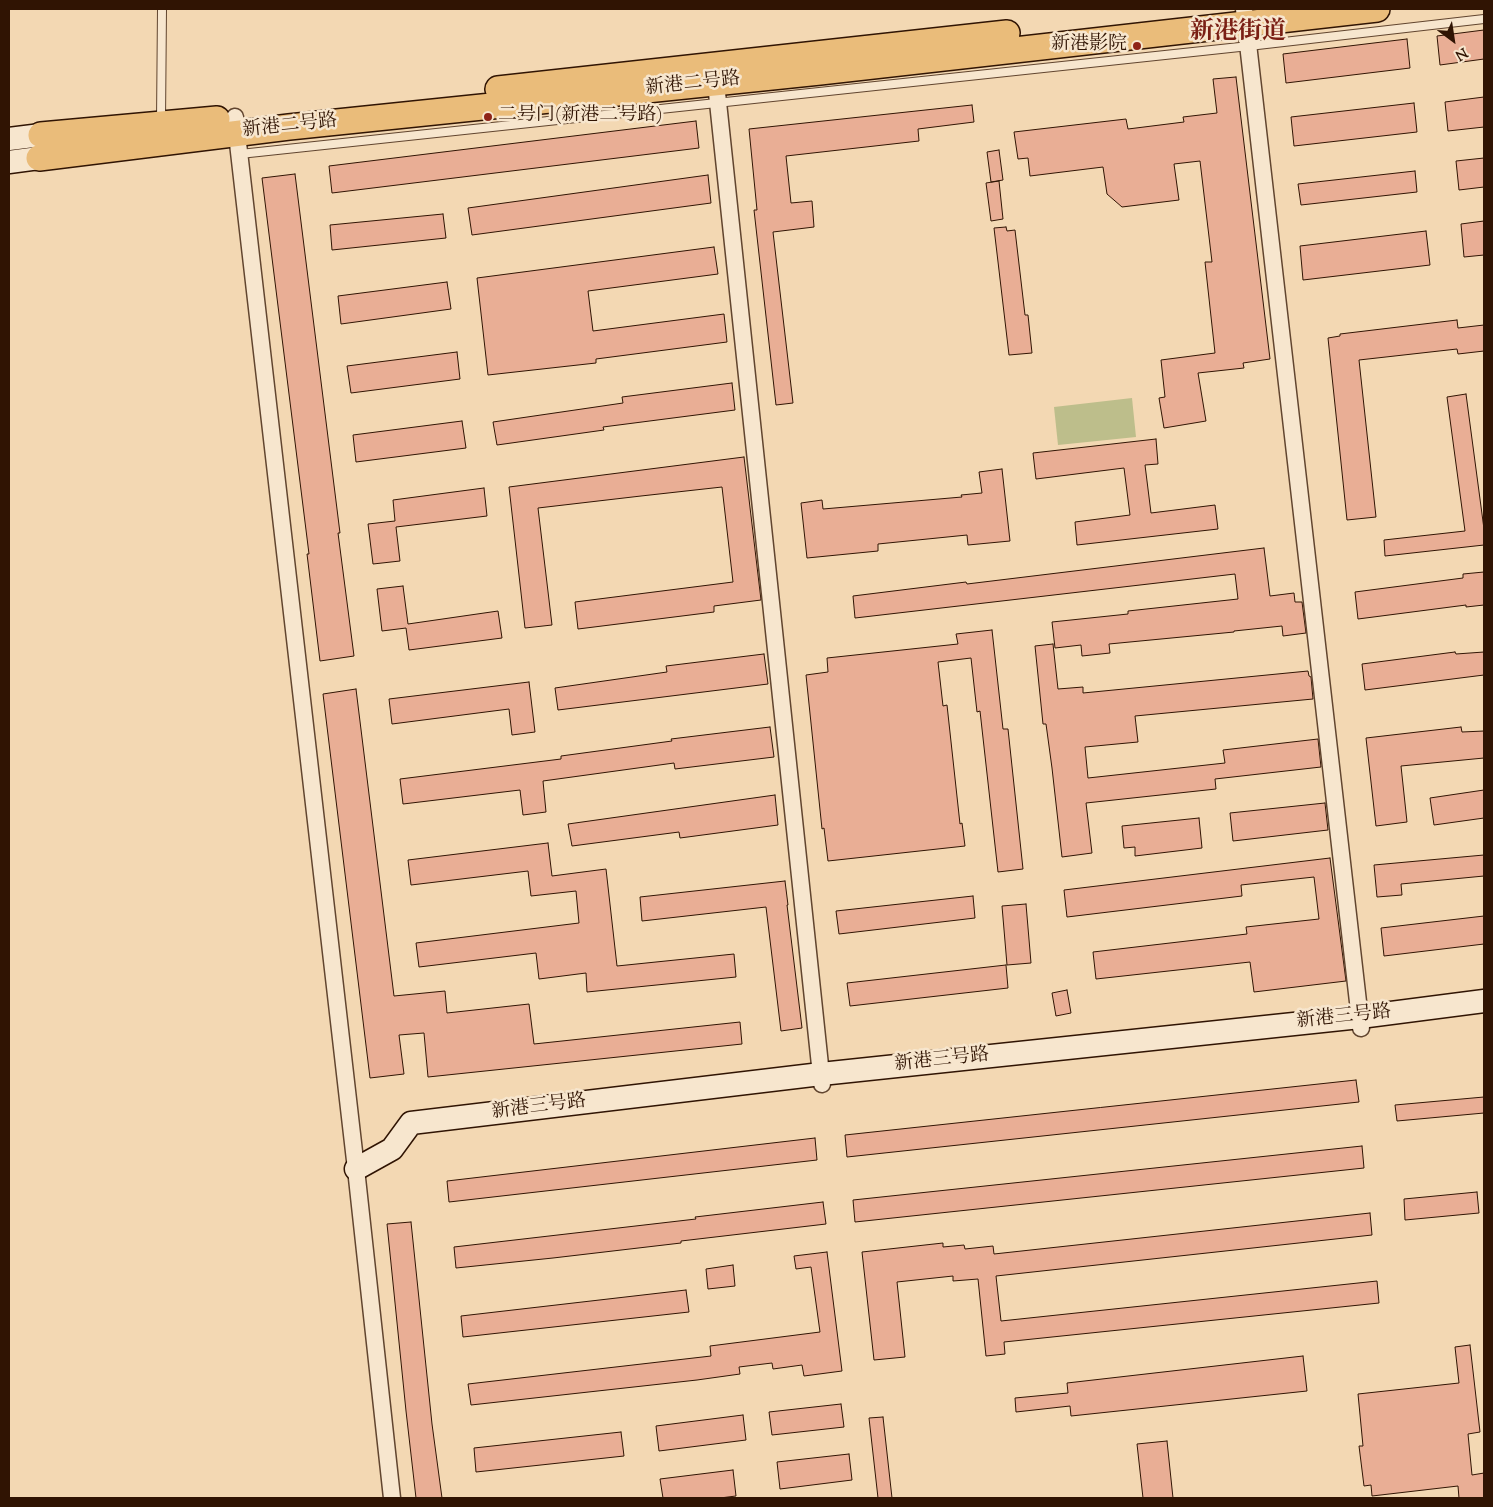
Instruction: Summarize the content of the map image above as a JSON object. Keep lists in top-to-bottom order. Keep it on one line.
{"streets":{"main road":["新港二号路"],"street":["新港三号路"]},"districts":["新港街道"],"places":["新港影院","二号门(新港二号路)"],"north":"bottom right"}
